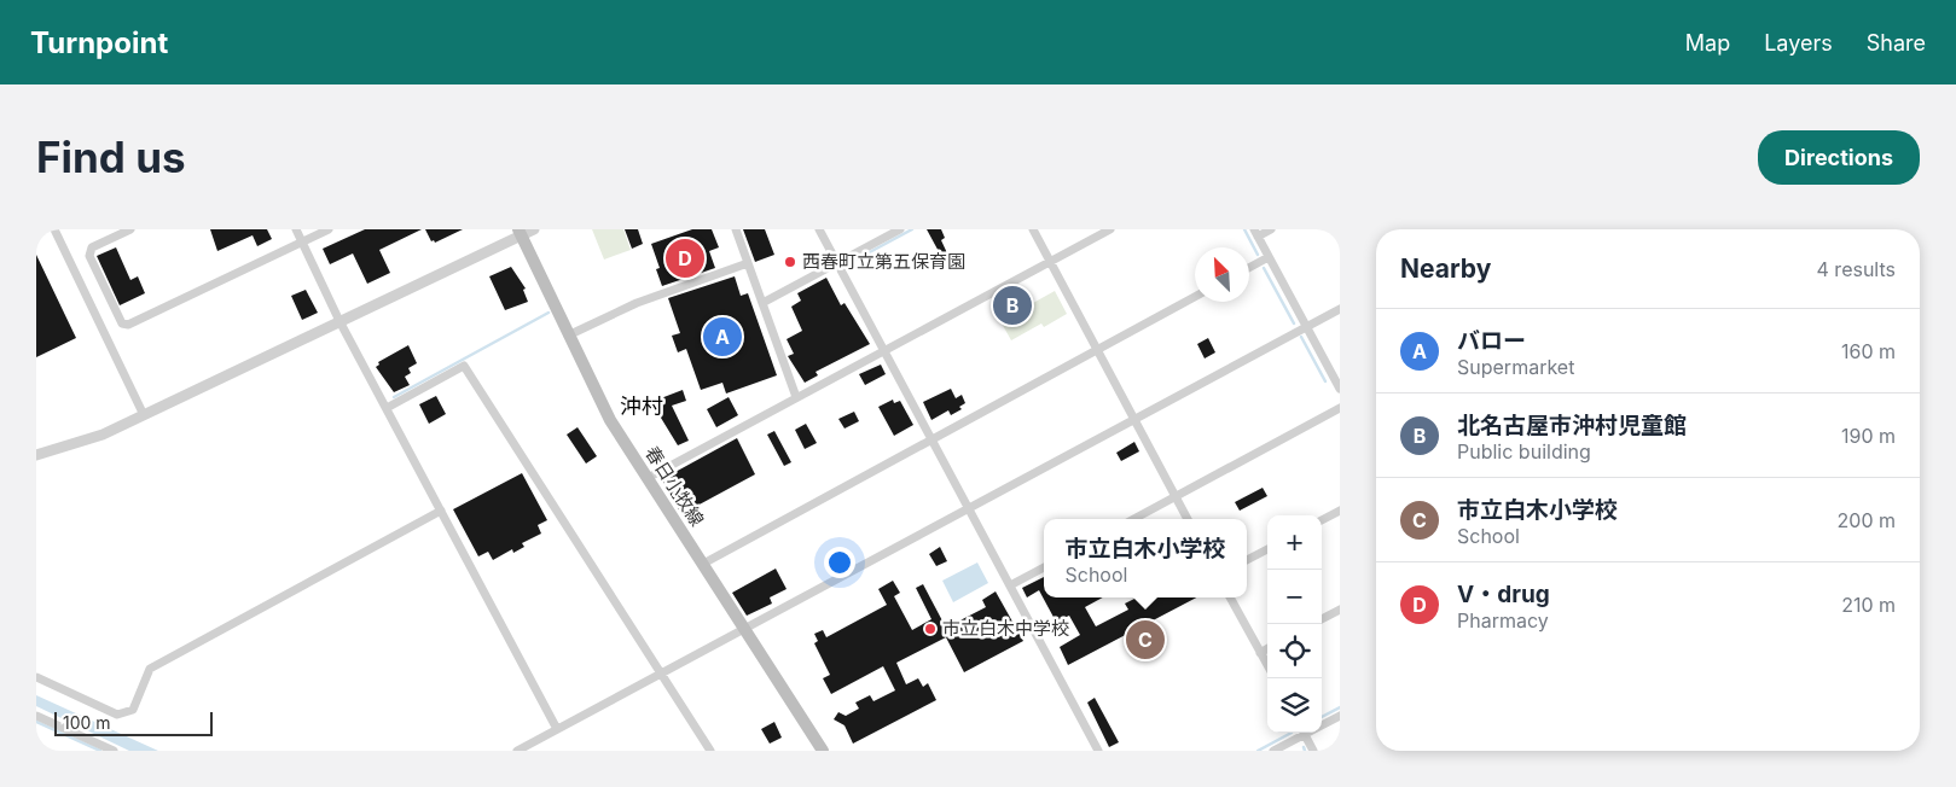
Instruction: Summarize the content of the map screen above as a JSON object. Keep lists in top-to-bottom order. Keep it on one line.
{"streets":{"main road":["春日小牧線"]},"districts":["沖村"],"places":["西春町立第五保育園","市立白木中学校"],"scale_bar":"100 m","north":"top left","page":{"header":"Turnpoint","nav":["Map","Layers","Share"],"buttons":"Directions","title":"Find us","heading":["Nearby","4 results"],"pins":["D","B","A","C"],"list":[{"mark":"A","name":"バロー","note":"Supermarket","value":"160 m"},{"mark":"B","name":"北名古屋市沖村児童館","note":"Public building","value":"190 m"},{"mark":"C","name":"市立白木小学校","note":"School","value":"200 m"},{"mark":"D","name":"V・drug","note":"Pharmacy","value":"210 m"}],"map_buttons":["+","−"],"popup":["市立白木小学校","School"],"scale":"100 m"}}
